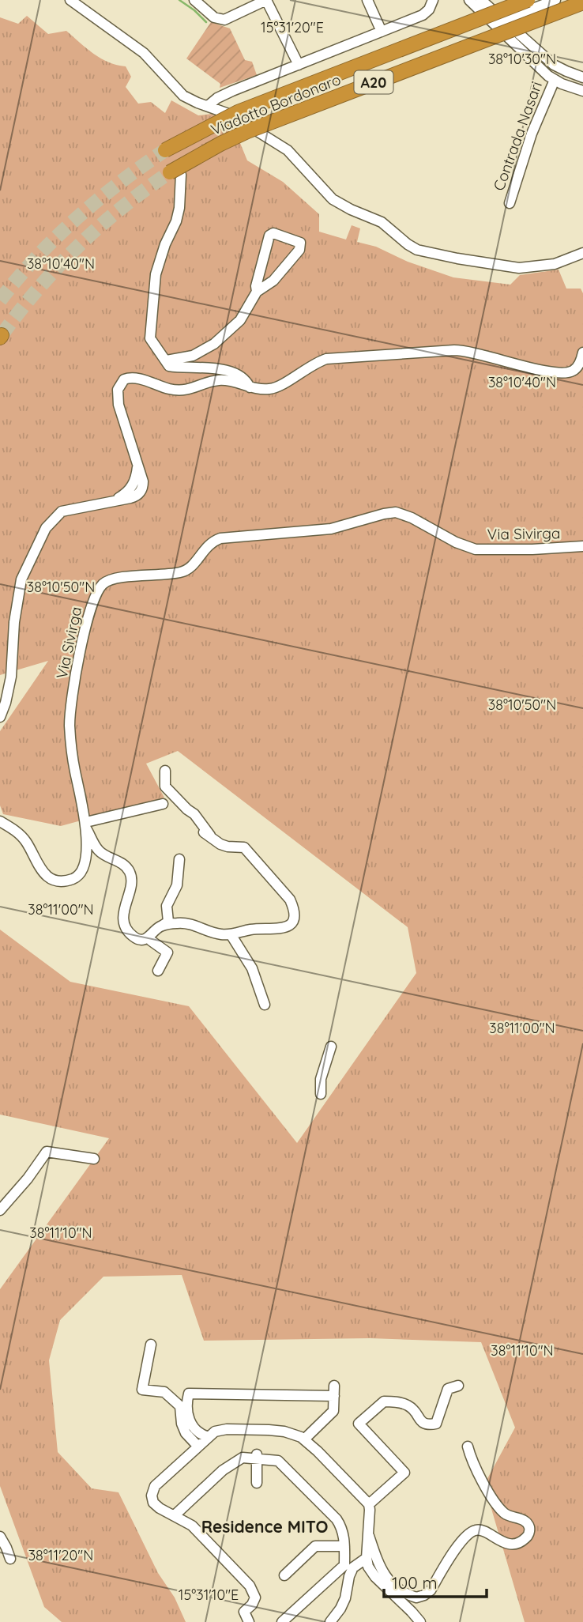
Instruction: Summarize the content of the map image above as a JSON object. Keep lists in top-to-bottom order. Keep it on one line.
{"streets":{"highway":["A20","Viadotto Bordonaro"],"street":["Contrada Nasari","Via Sivirga"]},"districts":["Residence MITO"],"scale_bar":"100 m","coordinates":["15°31'20\"E","38°10'30\"N","38°10'40\"N","38°10'50\"N","38°11'00\"N","38°11'10\"N","38°11'20\"N","15°31'10\"E"]}
